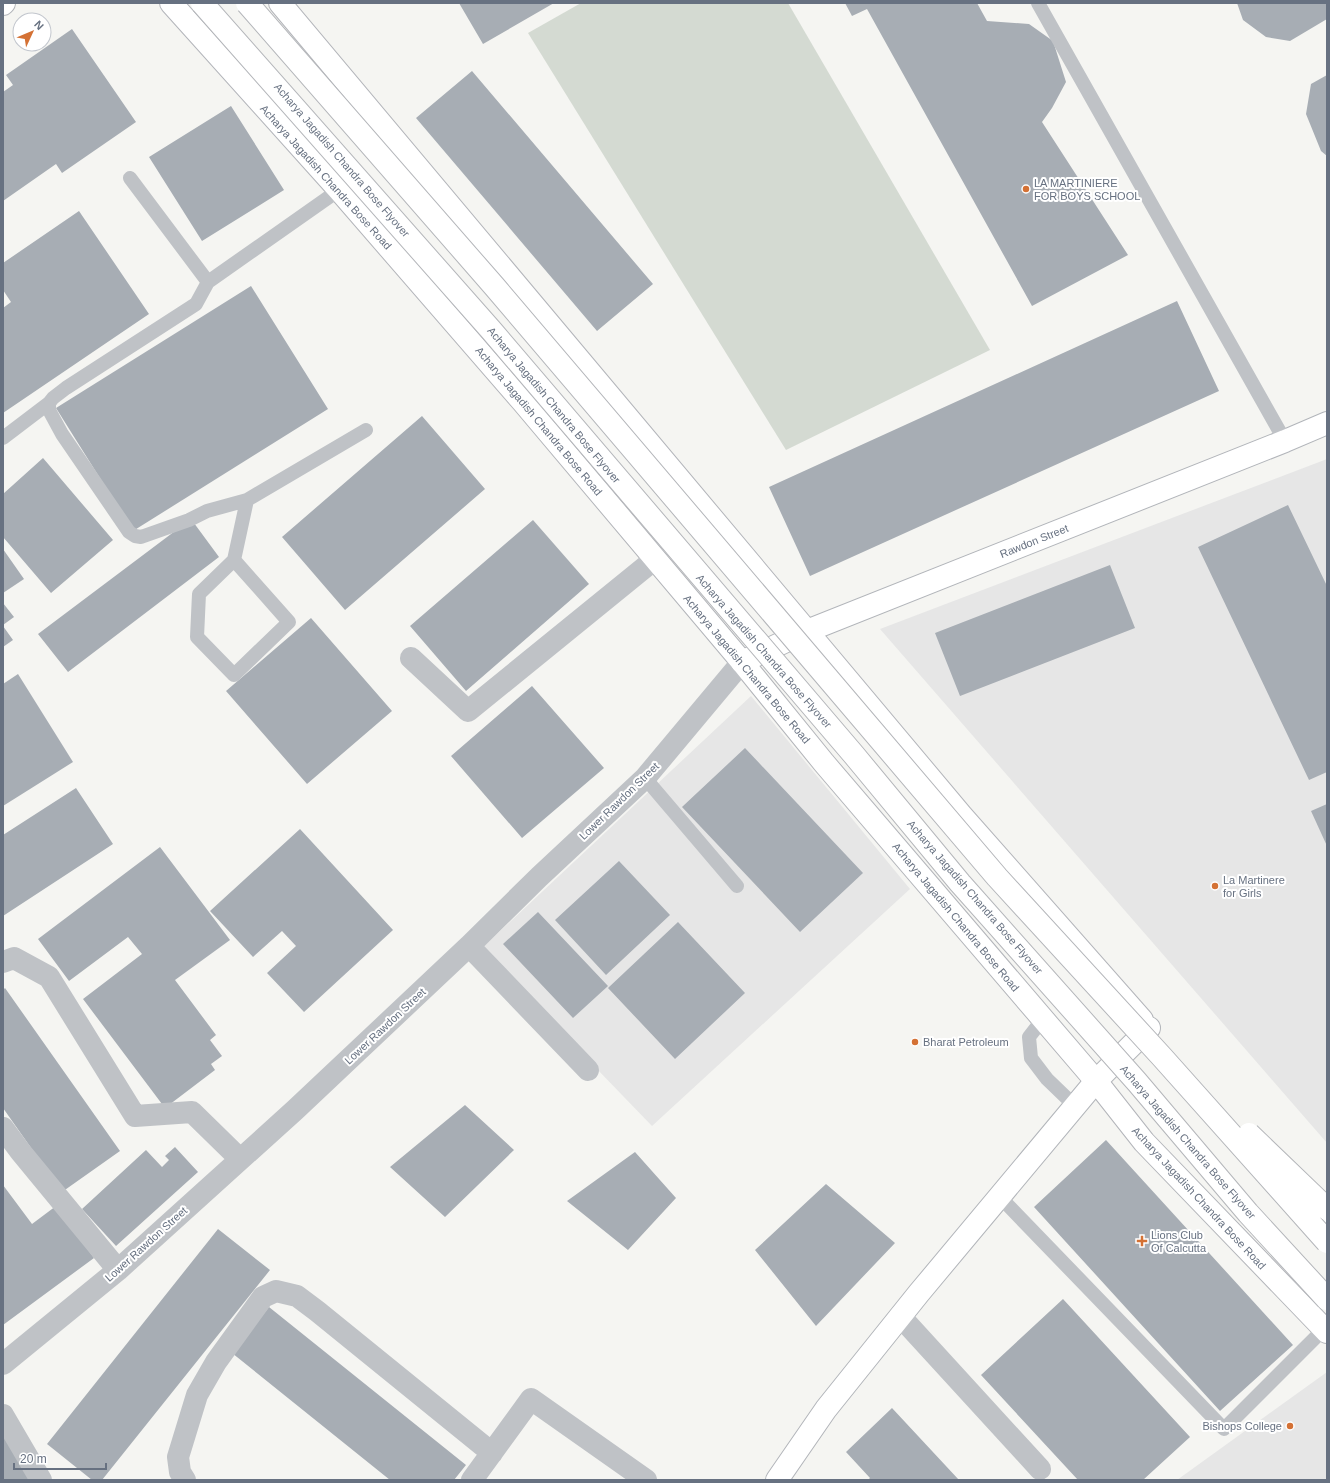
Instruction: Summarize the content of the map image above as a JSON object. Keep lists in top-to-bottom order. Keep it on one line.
{"streets":{"main road":["Acharya Jagadish Chandra Bose Flyover","Acharya Jagadish Chandra Bose Road","Rawdon Street"],"street":["Lower Rawdon Street"]},"crossings":[["Acharya Jagadish Chandra Bose Road","Rawdon Street"],["Acharya Jagadish Chandra Bose Road","Lower Rawdon Street"],["Rawdon Street","Lower Rawdon Street"]],"places":{"other":["LA MARTINIERE FOR BOYS SCHOOL","La Martinere for Girls","Bharat Petroleum","Bishops College"],"health":["Lions Club Of Calcutta"]},"scale_bar":"20 m","north":"top right"}
